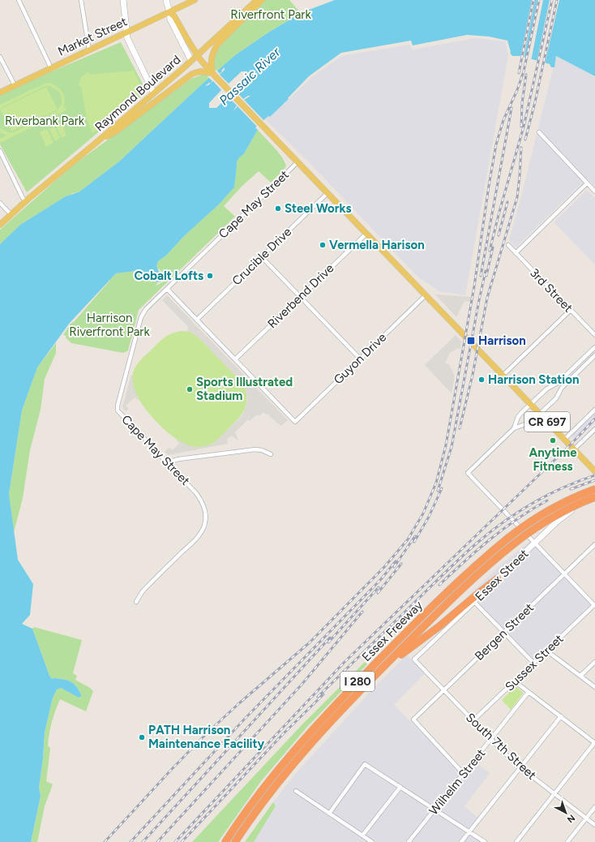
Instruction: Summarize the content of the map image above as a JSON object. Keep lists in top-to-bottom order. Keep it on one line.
{"streets":{"highway":["Essex Freeway","I 280"],"main road":["Market Street","Raymond Boulevard","CR 697"],"street":["Cape May Street","Crucible Drive","3rd Street","Riverbend Drive","Guyon Drive","Essex Street","Bergen Street","Sussex Street","South 7th Street","Wilhelm Street"]},"crossings":[["Cape May Street","CR 697"],["Crucible Drive","CR 697"],["Riverbend Drive","Guyon Drive"],["Riverbend Drive","CR 697"],["Guyon Drive","CR 697"],["Essex Street","Essex Freeway"],["Essex Street","South 7th Street"],["Bergen Street","South 7th Street"],["Bergen Street","Wilhelm Street"],["Sussex Street","South 7th Street"],["South 7th Street","Wilhelm Street"]],"water":["Passaic River"],"parks":["Riverfront Park","Riverbank Park","Harrison Riverfront Park"],"places":{"other":["Steel Works","Vermella Harison","Cobalt Lofts","Harrison Station","Sports Illustrated Stadium","Anytime Fitness","PATH Harrison Maintenance Facility"],"transit":["Harrison"]},"north":"bottom right"}
